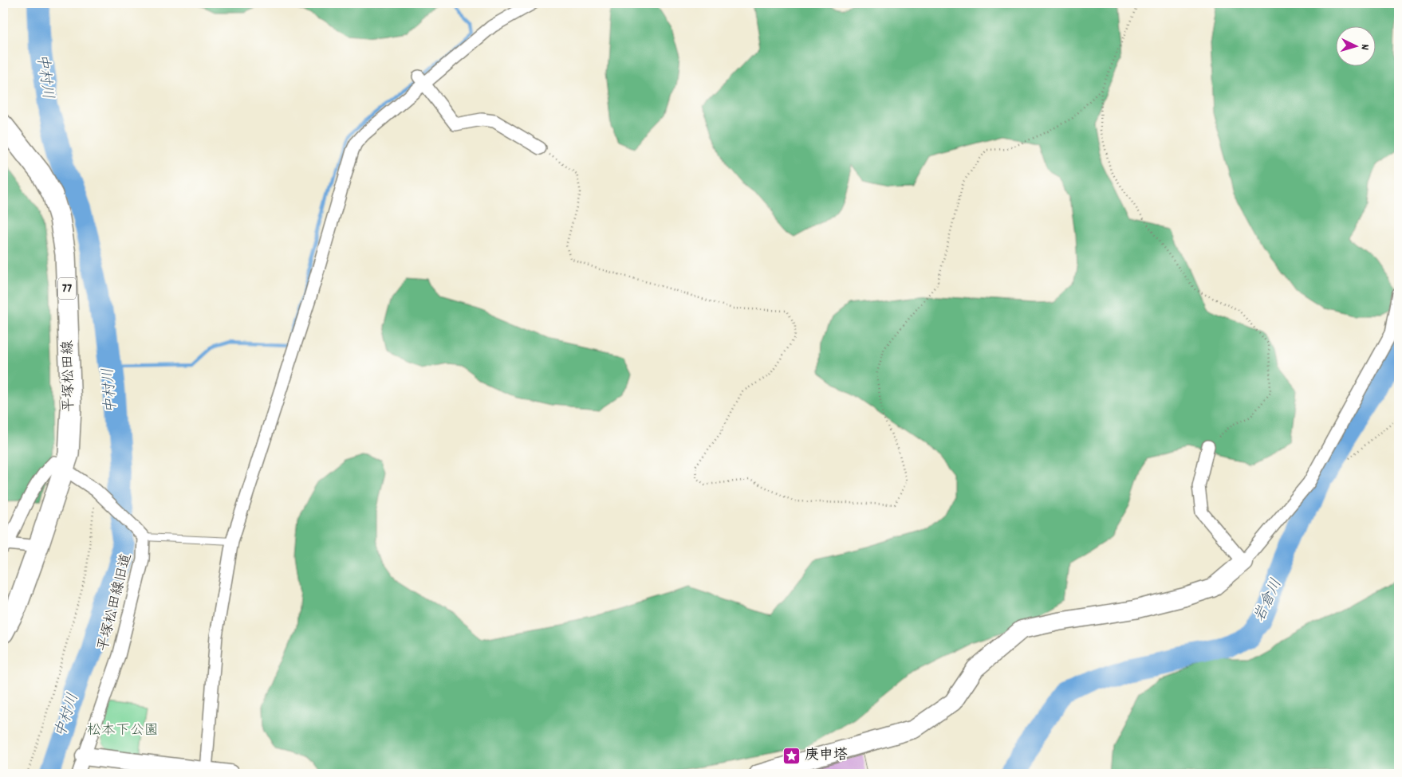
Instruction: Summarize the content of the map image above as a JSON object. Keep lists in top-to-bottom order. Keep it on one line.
{"streets":{"main road":["77","平塚松田線"],"street":["平塚松田線旧道"]},"crossings":[["平塚松田線","平塚松田線旧道"]],"water":["中村川","岩倉川"],"parks":["松本下公園"],"places":{"place":["庚申塔"]},"north":"right"}
